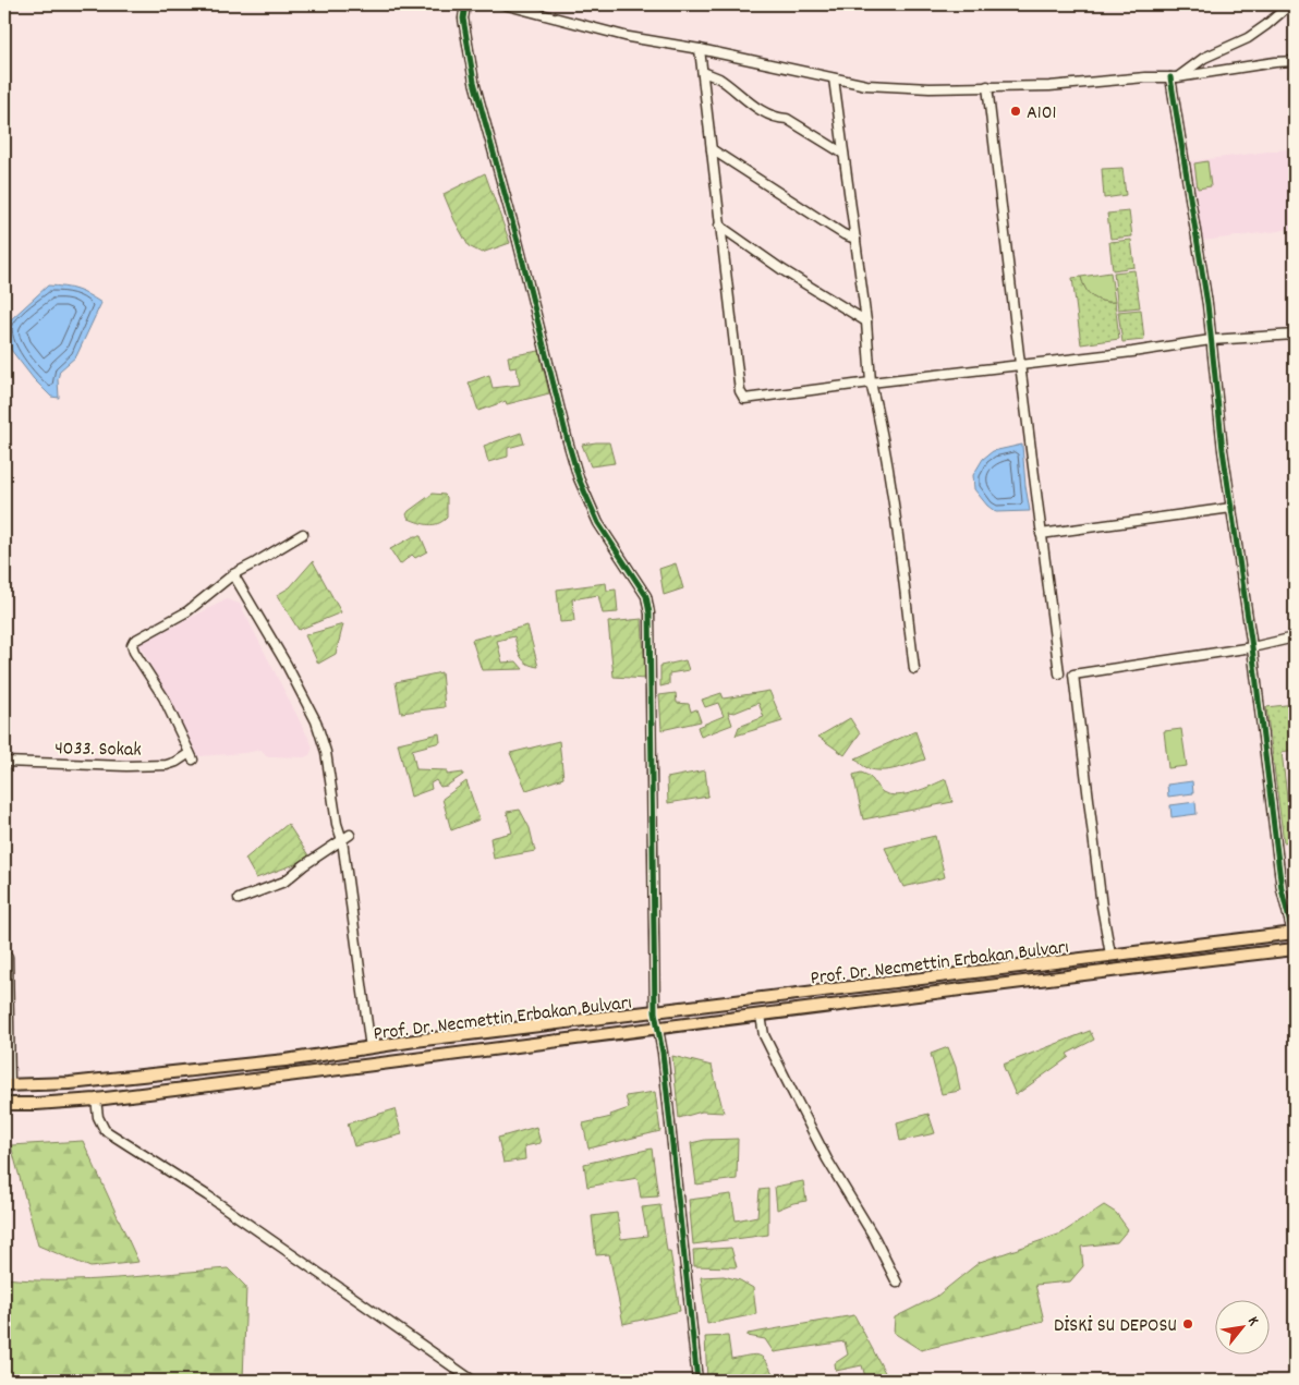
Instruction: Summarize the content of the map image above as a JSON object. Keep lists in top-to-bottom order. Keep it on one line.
{"streets":{"main road":["Prof. Dr. Necmettin Erbakan Bulvarı"],"street":["4033. Sokak"]},"places":["A101","DİSKİ SU DEPOSU"],"north":"top right"}
